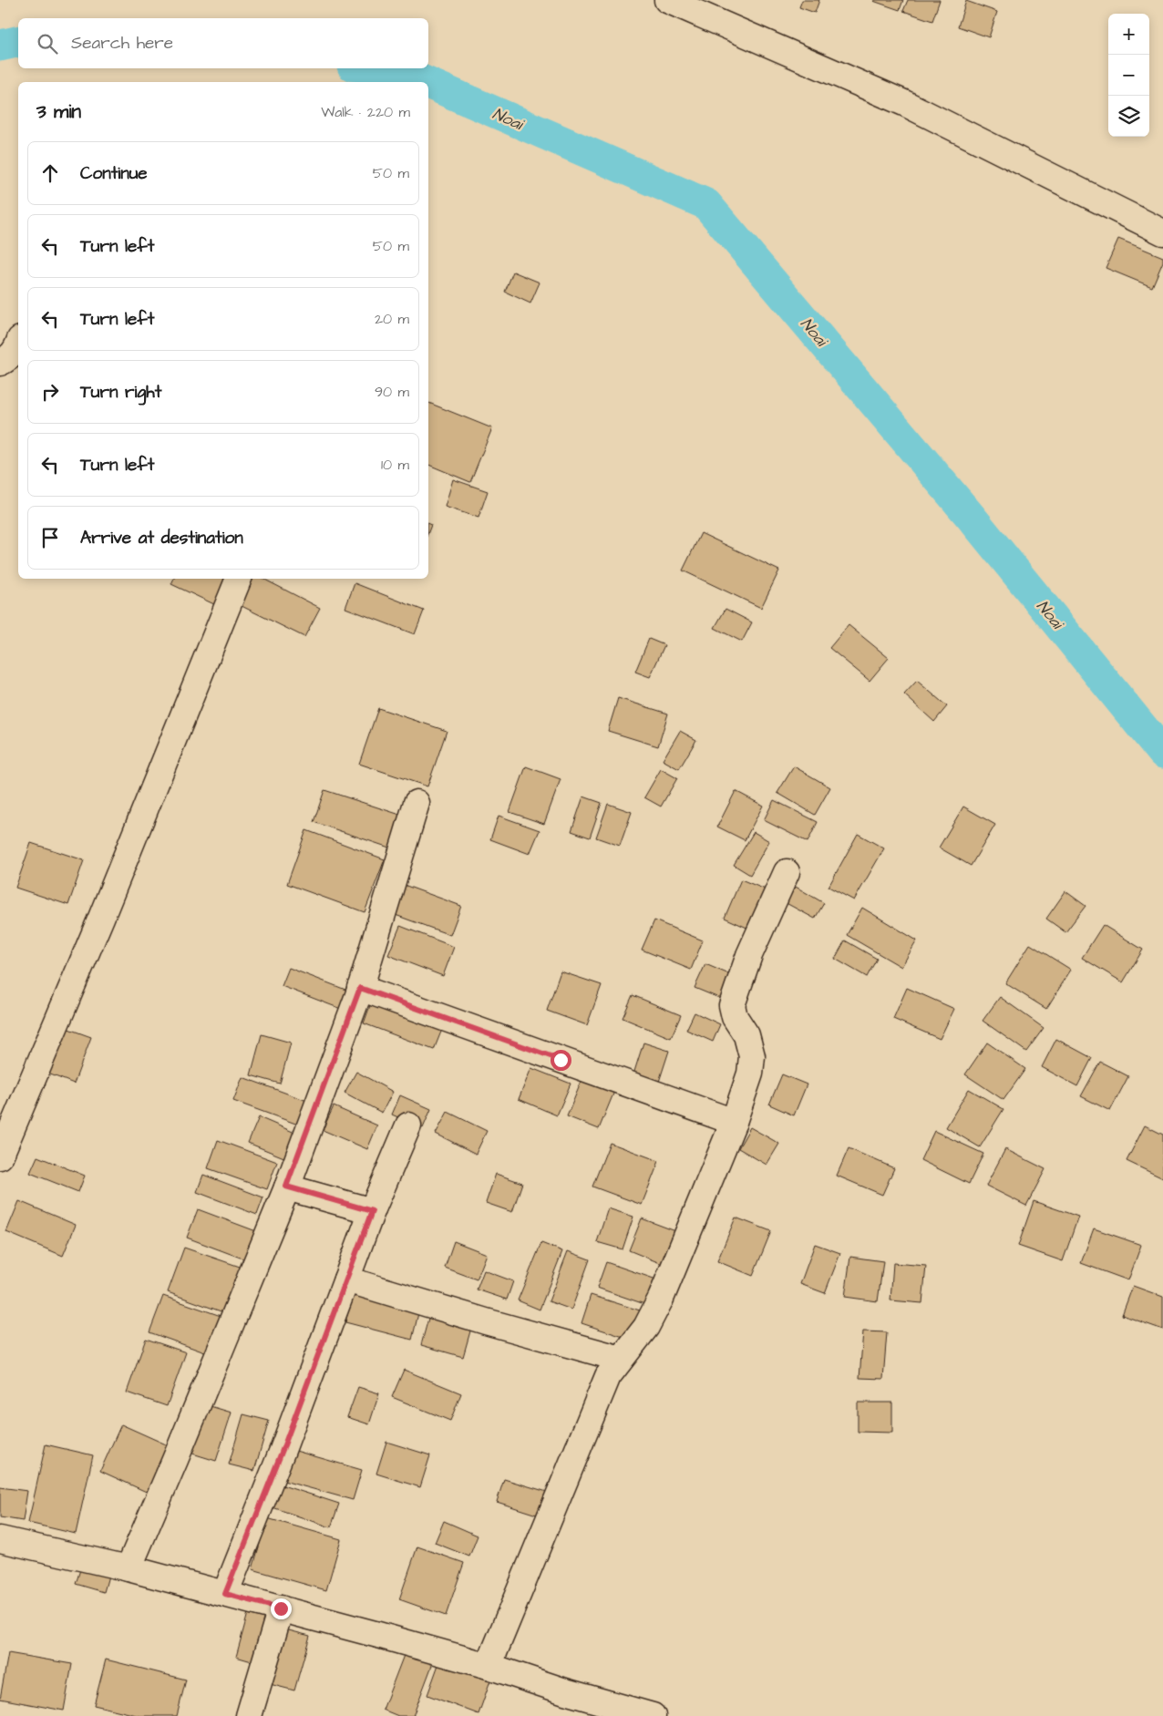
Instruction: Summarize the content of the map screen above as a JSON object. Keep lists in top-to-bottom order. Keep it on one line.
{"water":["Noai"],"page":{"map_buttons":["+","−"],"search":"Search here","heading":["3 min","Walk · 220 m"],"list":[["Continue","50 m"],["Turn left","50 m"],["Turn left","20 m"],["Turn right","90 m"],["Turn left","10 m"],"Arrive at destination"]}}
